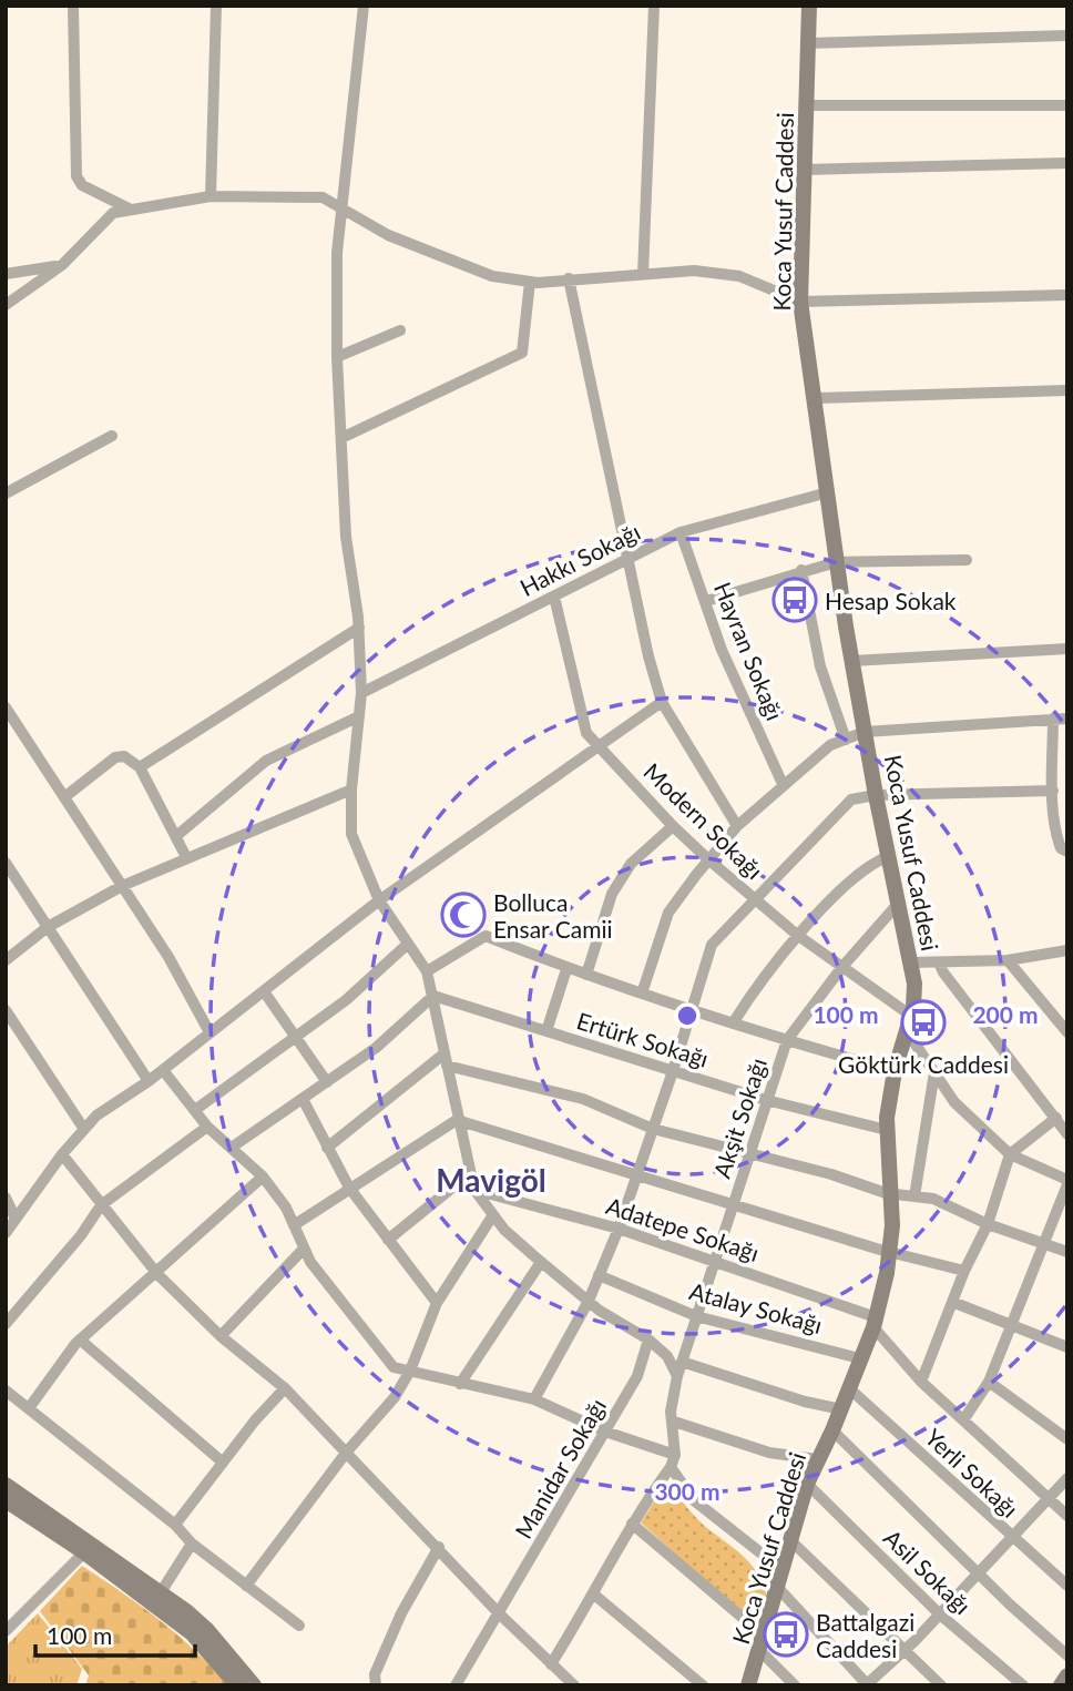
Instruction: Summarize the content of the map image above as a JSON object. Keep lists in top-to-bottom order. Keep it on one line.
{"streets":{"street":["Koca Yusuf Caddesi","Hakkı Sokağı","Hayran Sokağı","Modern Sokağı","Ertürk Sokağı","Akşit Sokağı","Adatepe Sokağı","Atalay Sokağı","Manidar Sokağı","Yerli Sokağı","Asil Sokağı"]},"crossings":[["Koca Yusuf Caddesi","Hakkı Sokağı"],["Koca Yusuf Caddesi","Modern Sokağı"],["Koca Yusuf Caddesi","Ertürk Sokağı"],["Koca Yusuf Caddesi","Akşit Sokağı"],["Koca Yusuf Caddesi","Adatepe Sokağı"],["Koca Yusuf Caddesi","Atalay Sokağı"],["Koca Yusuf Caddesi","Yerli Sokağı"],["Koca Yusuf Caddesi","Asil Sokağı"],["Hakkı Sokağı","Hayran Sokağı"],["Hakkı Sokağı","Modern Sokağı"],["Modern Sokağı","Akşit Sokağı"],["Ertürk Sokağı","Akşit Sokağı"],["Akşit Sokağı","Adatepe Sokağı"],["Akşit Sokağı","Atalay Sokağı"]],"districts":["Mavigöl"],"places":{"bus stop":["Hesap Sokak","Göktürk Caddesi","Battalgazi Caddesi"],"mosque":["Bolluca Ensar Camii"]},"scale_bar":"100 m","rings":["100 m","200 m","300 m"]}
